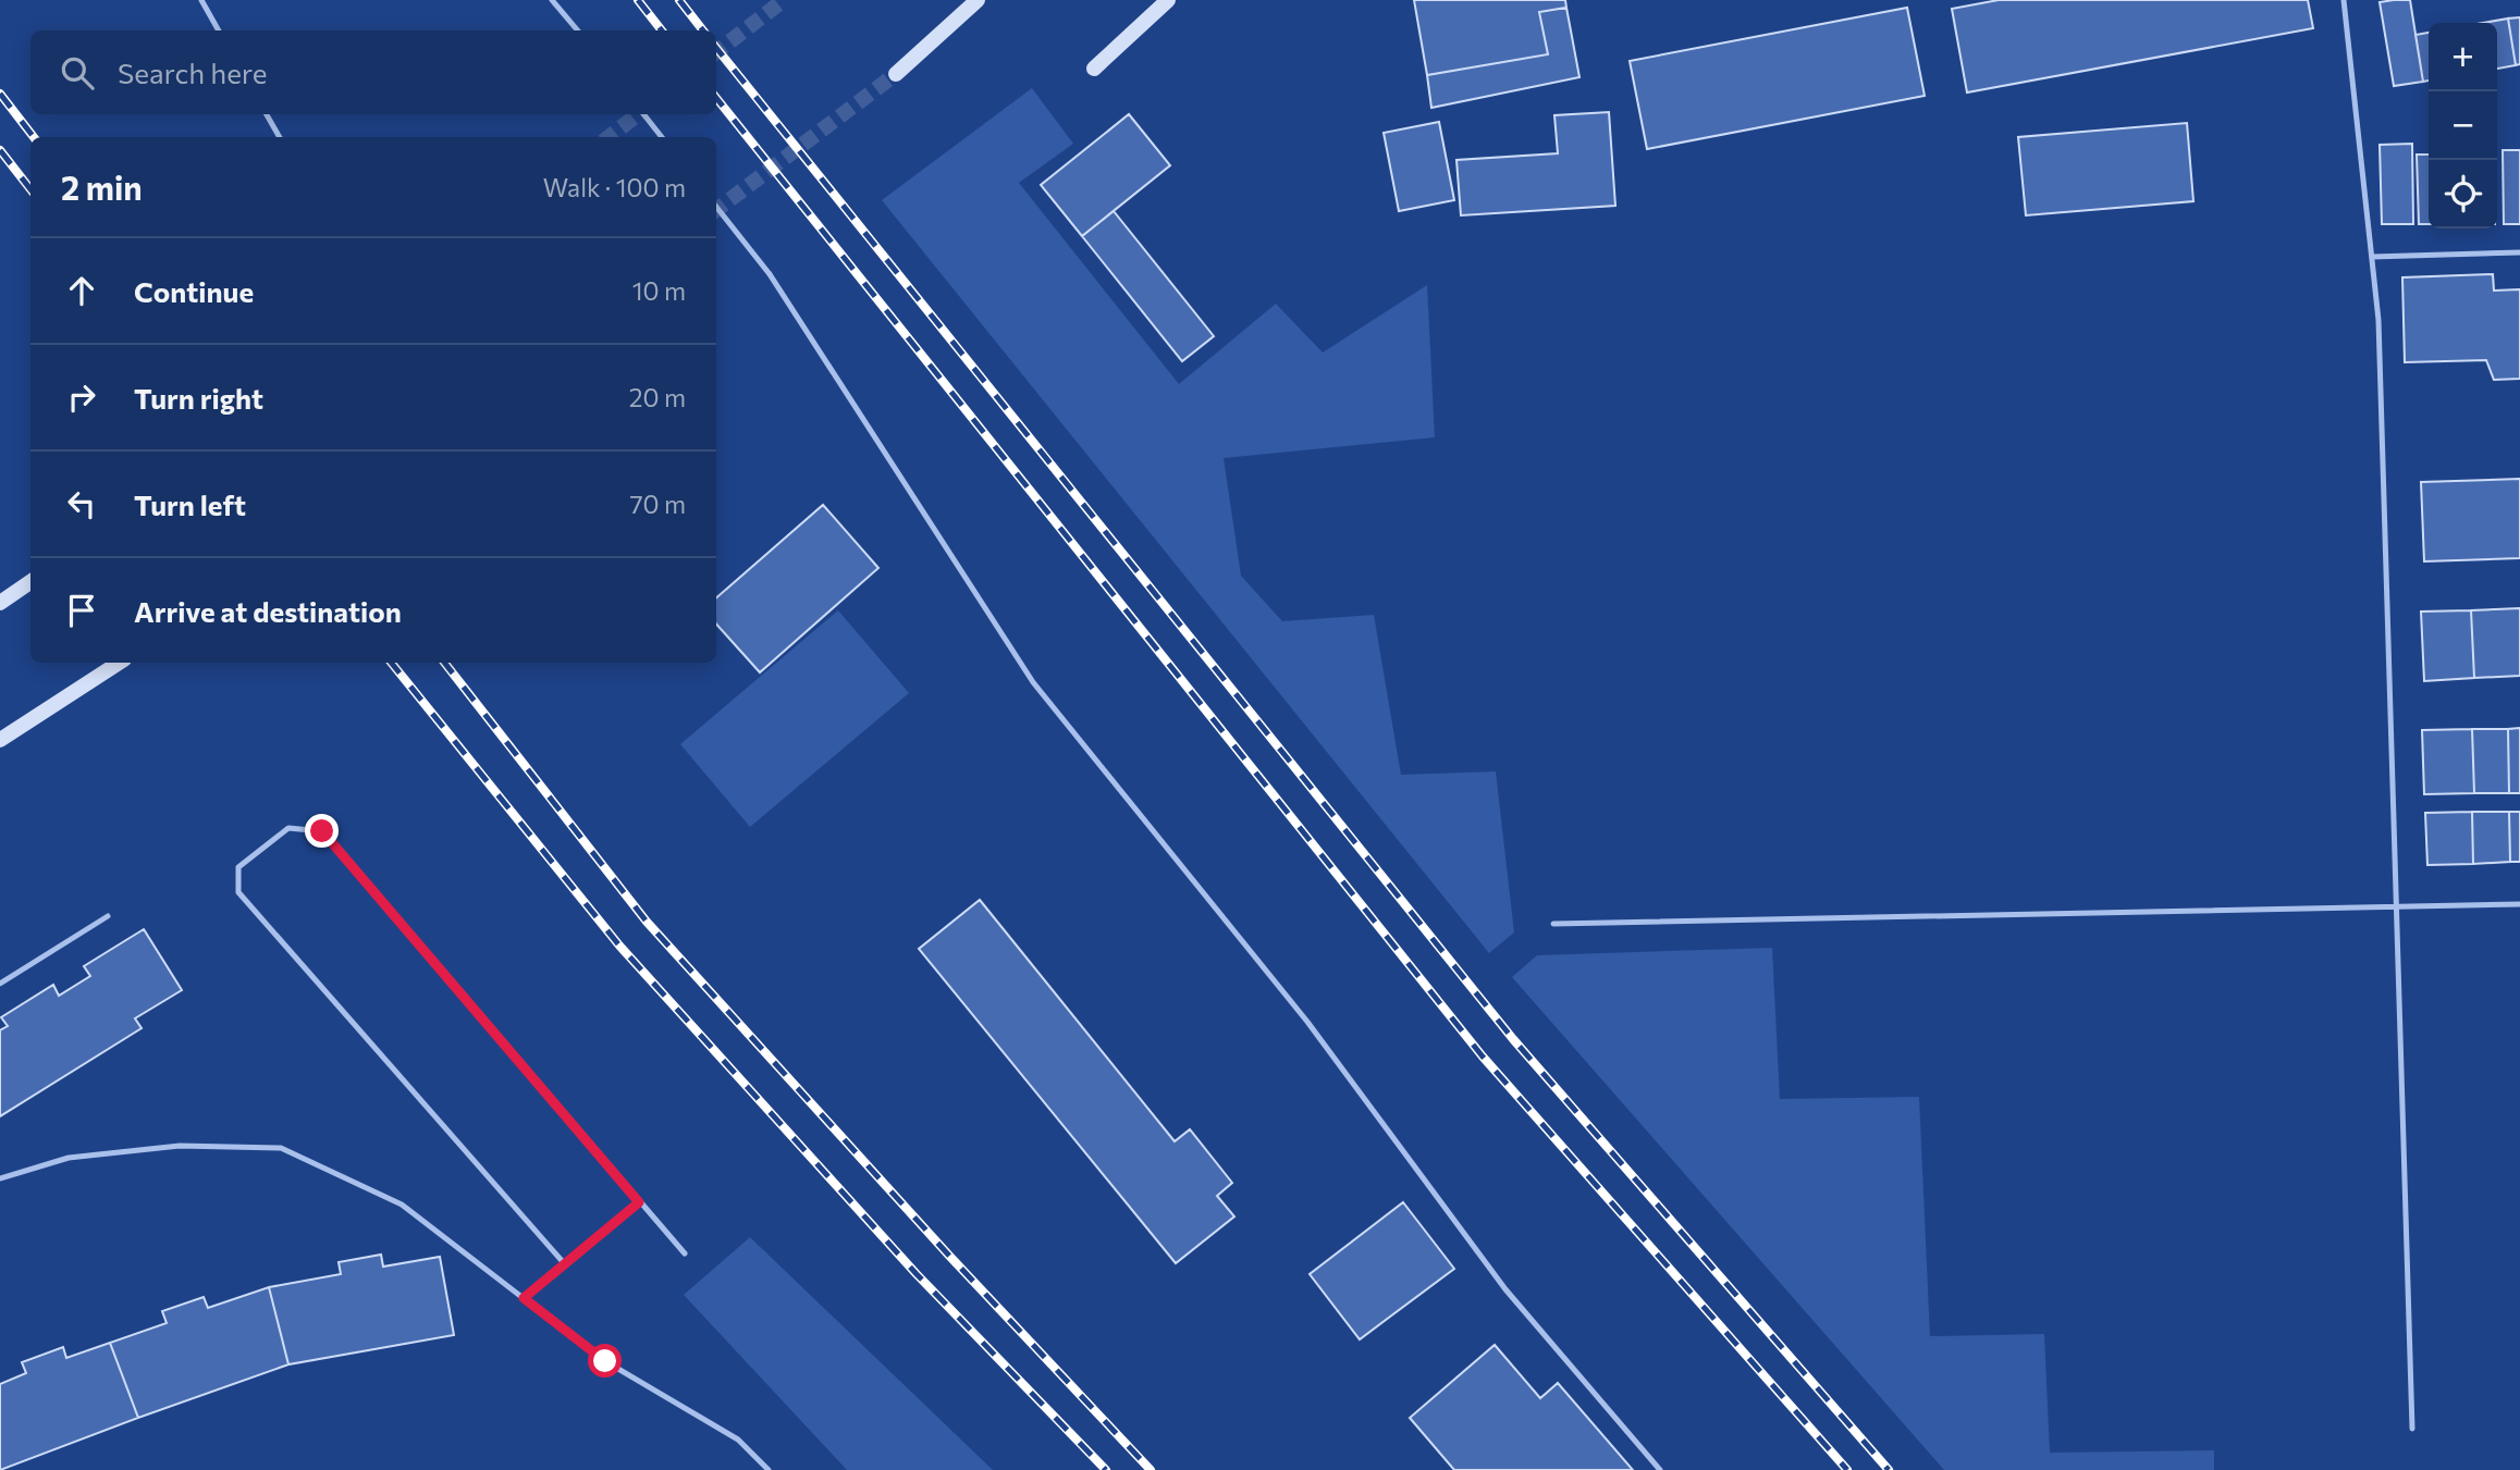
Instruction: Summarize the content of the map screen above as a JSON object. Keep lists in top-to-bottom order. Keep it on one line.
{"page":{"map_buttons":["+","−"],"search":"Search here","heading":["2 min","Walk · 100 m"],"list":[["Continue","10 m"],["Turn right","20 m"],["Turn left","70 m"],"Arrive at destination"]}}
